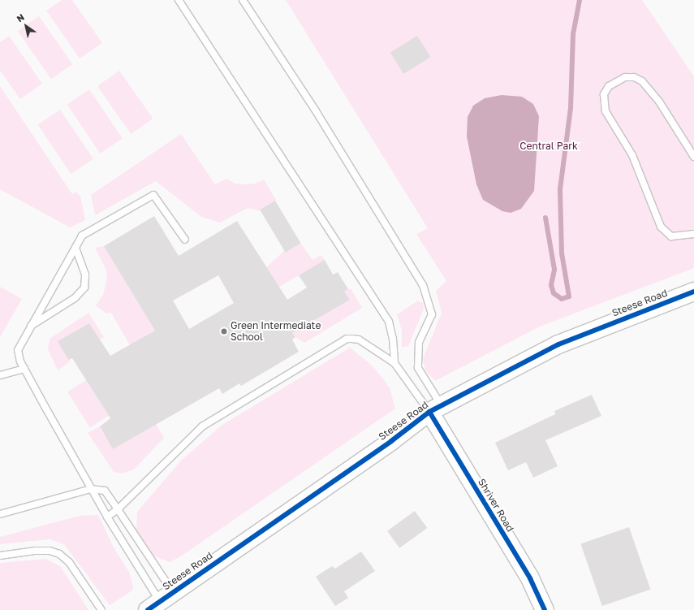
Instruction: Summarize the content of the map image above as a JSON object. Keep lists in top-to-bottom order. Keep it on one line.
{"streets":{"street":["Steese Road","Shriver Road"]},"crossings":[["Steese Road","Shriver Road"]],"parks":["Central Park"],"places":["Green Intermediate School"],"north":"top left"}
